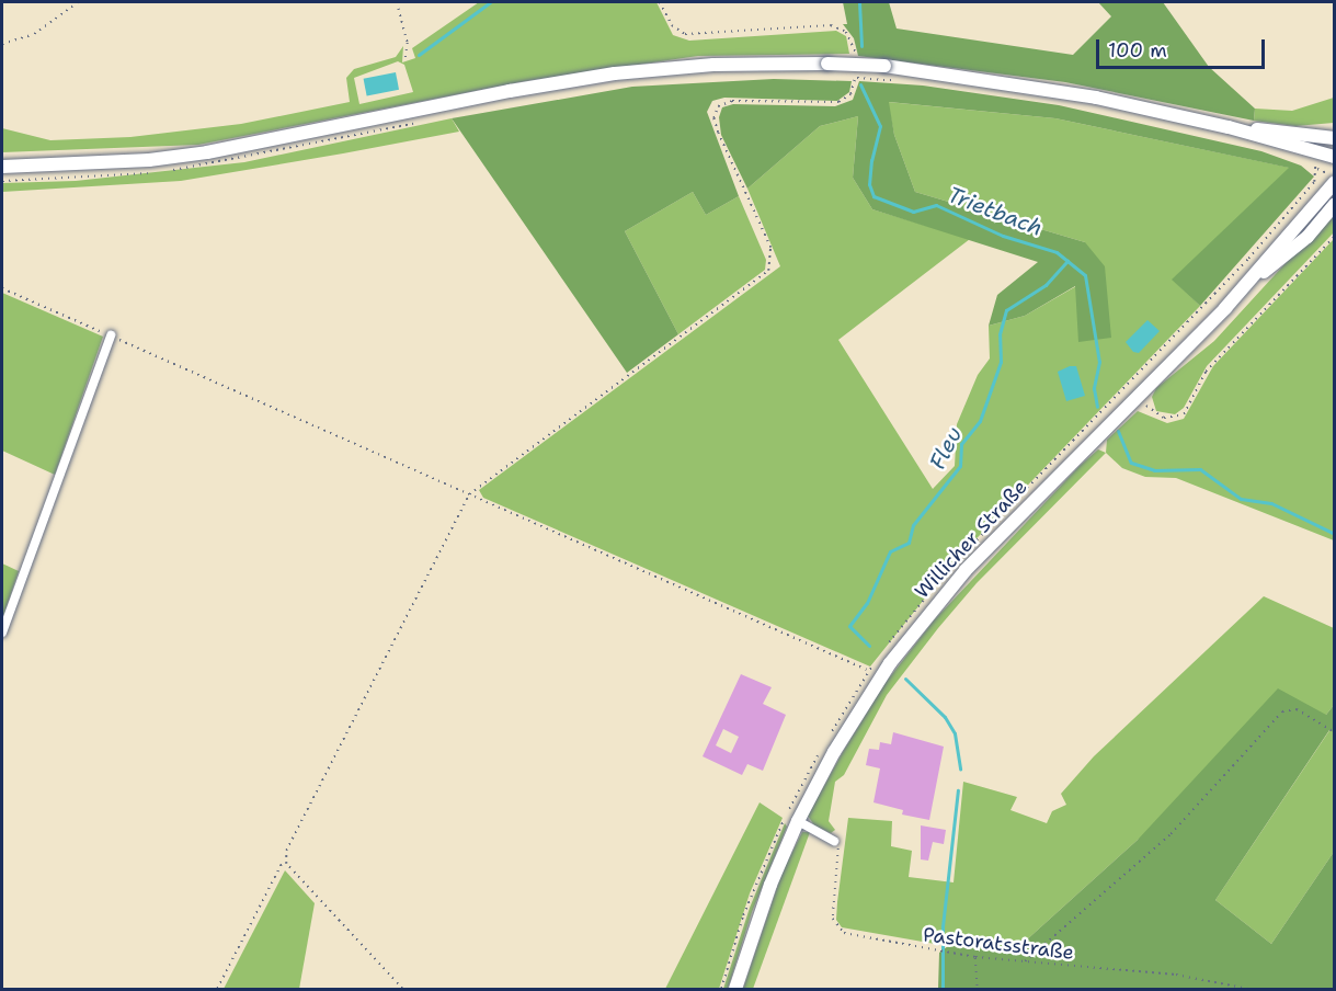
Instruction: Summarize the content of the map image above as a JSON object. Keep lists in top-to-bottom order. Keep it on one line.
{"streets":{"main road":["Willicher Straße"],"path":["Pastoratsstraße"]},"water":["Trietbach","Fleu"],"scale_bar":"100 m"}
